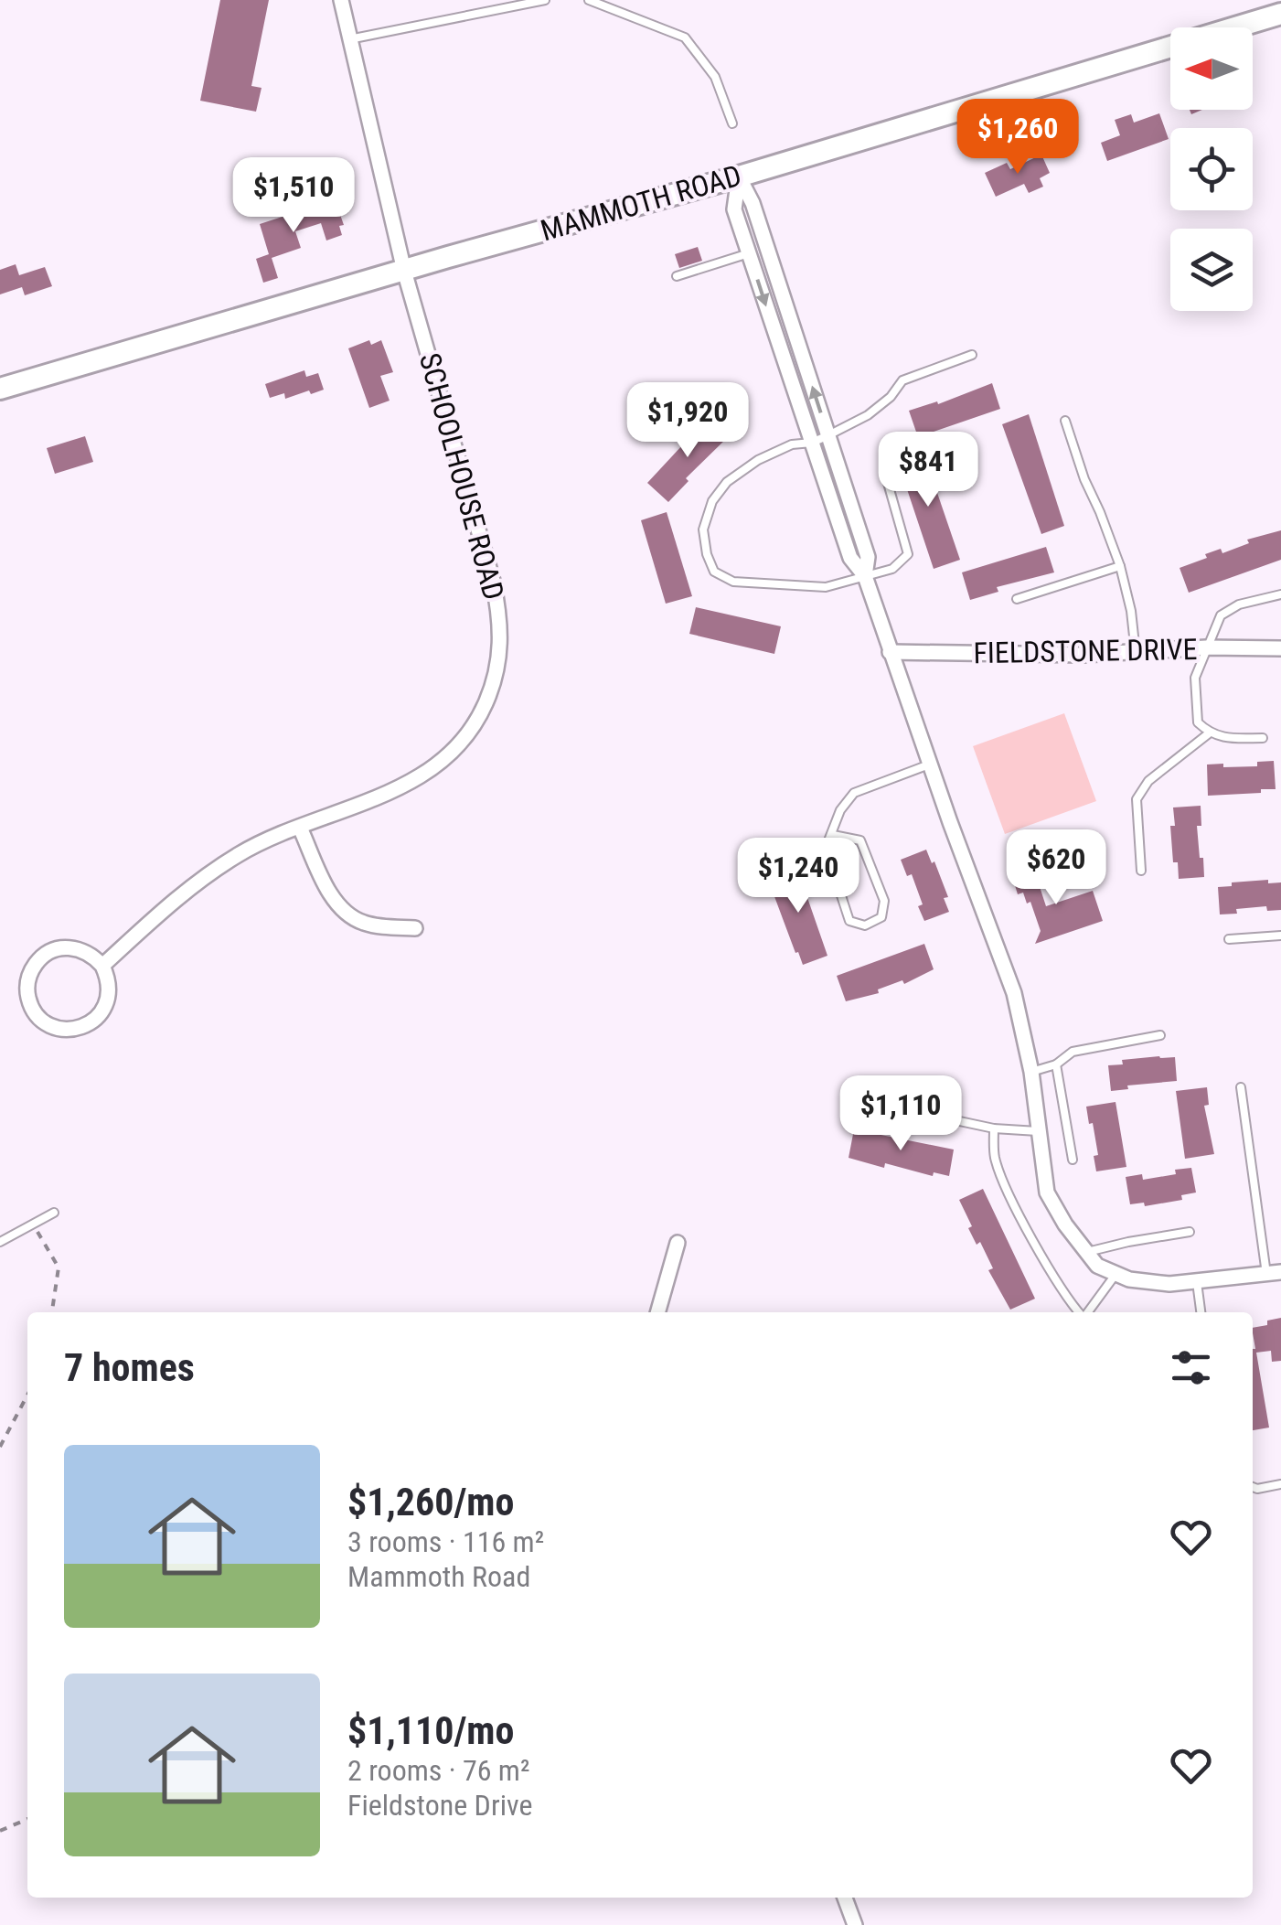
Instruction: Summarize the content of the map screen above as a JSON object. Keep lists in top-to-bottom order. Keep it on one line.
{"streets":{"main road":["MAMMOTH ROAD"],"street":["SCHOOLHOUSE ROAD","FIELDSTONE DRIVE"]},"crossings":[["MAMMOTH ROAD","SCHOOLHOUSE ROAD"]],"north":"left","page":{"price":["$1,260","$1,510","$1,920","$841","$620","$1,240","$1,110"],"heading":"7 homes","list":[{"name":"$1,260/mo","note":"3 rooms · 116 m² · Mammoth Road"},{"name":"$1,110/mo","note":"2 rooms · 76 m² · Fieldstone Drive"}]}}
